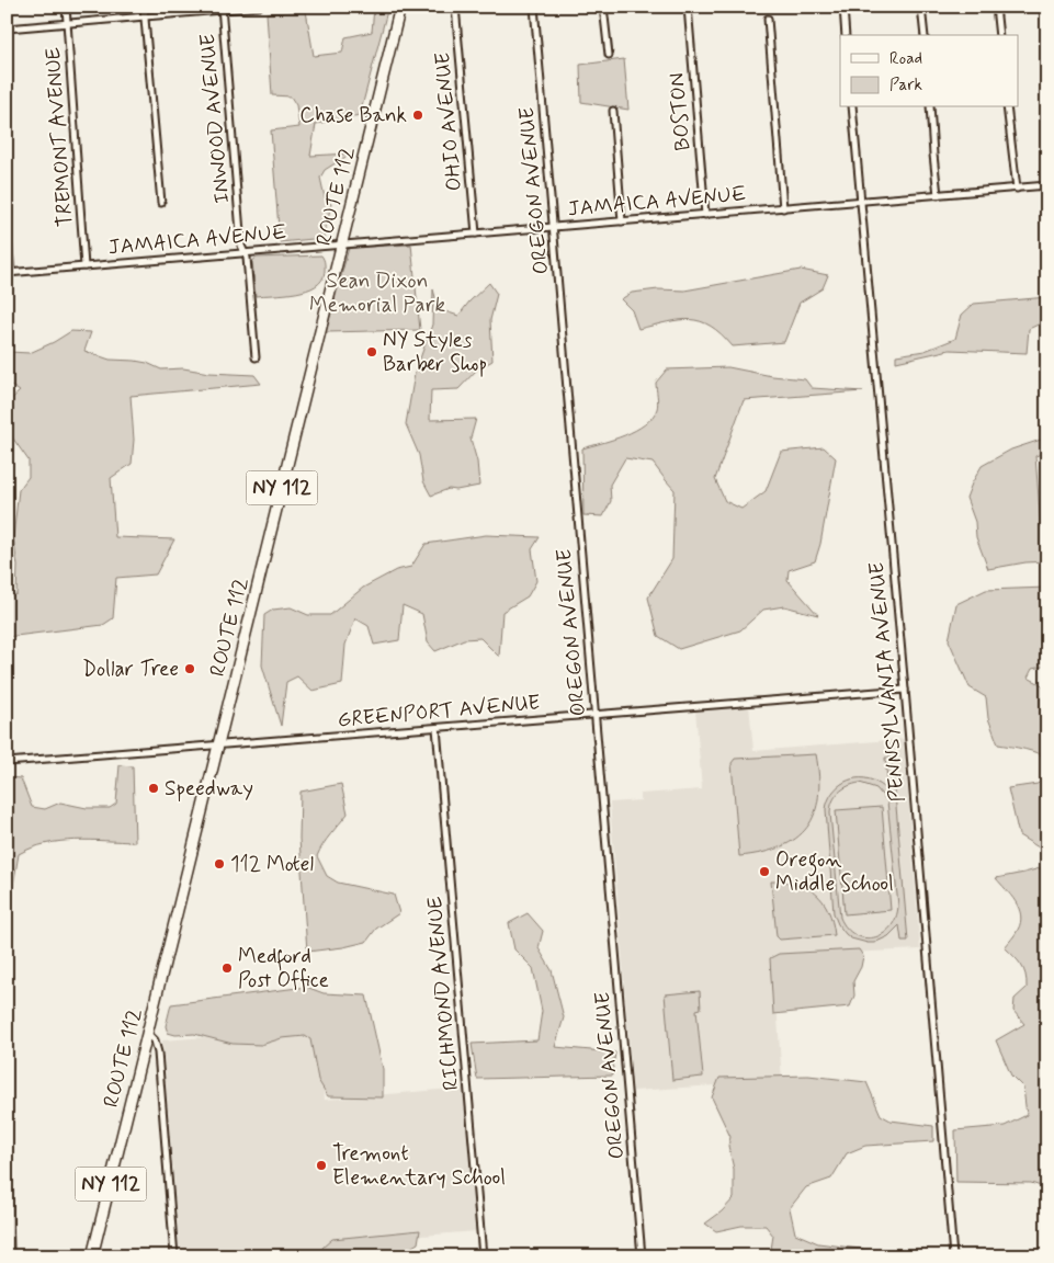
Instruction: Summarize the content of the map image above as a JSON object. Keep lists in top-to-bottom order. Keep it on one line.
{"streets":{"main road":["ROUTE 112","NY 112"],"street":["BOSTON","INWOOD AVENUE","OHIO AVENUE","TREMONT AVENUE","OREGON AVENUE","JAMAICA AVENUE","PENNSYLVANIA AVENUE","GREENPORT AVENUE","RICHMOND AVENUE"]},"crossings":[["BOSTON","JAMAICA AVENUE"],["INWOOD AVENUE","JAMAICA AVENUE"],["OHIO AVENUE","JAMAICA AVENUE"],["TREMONT AVENUE","JAMAICA AVENUE"],["OREGON AVENUE","JAMAICA AVENUE"],["OREGON AVENUE","GREENPORT AVENUE"],["ROUTE 112","JAMAICA AVENUE"],["ROUTE 112","GREENPORT AVENUE"],["JAMAICA AVENUE","PENNSYLVANIA AVENUE"],["PENNSYLVANIA AVENUE","GREENPORT AVENUE"],["GREENPORT AVENUE","RICHMOND AVENUE"]],"parks":["Sean Dixon Memorial Park"],"places":["Chase Bank","NY Styles Barber Shop","Dollar Tree","Speedway","112 Motel","Oregon Middle School","Medford Post Office","Tremont Elementary School"],"legend":["Road","Park"]}
